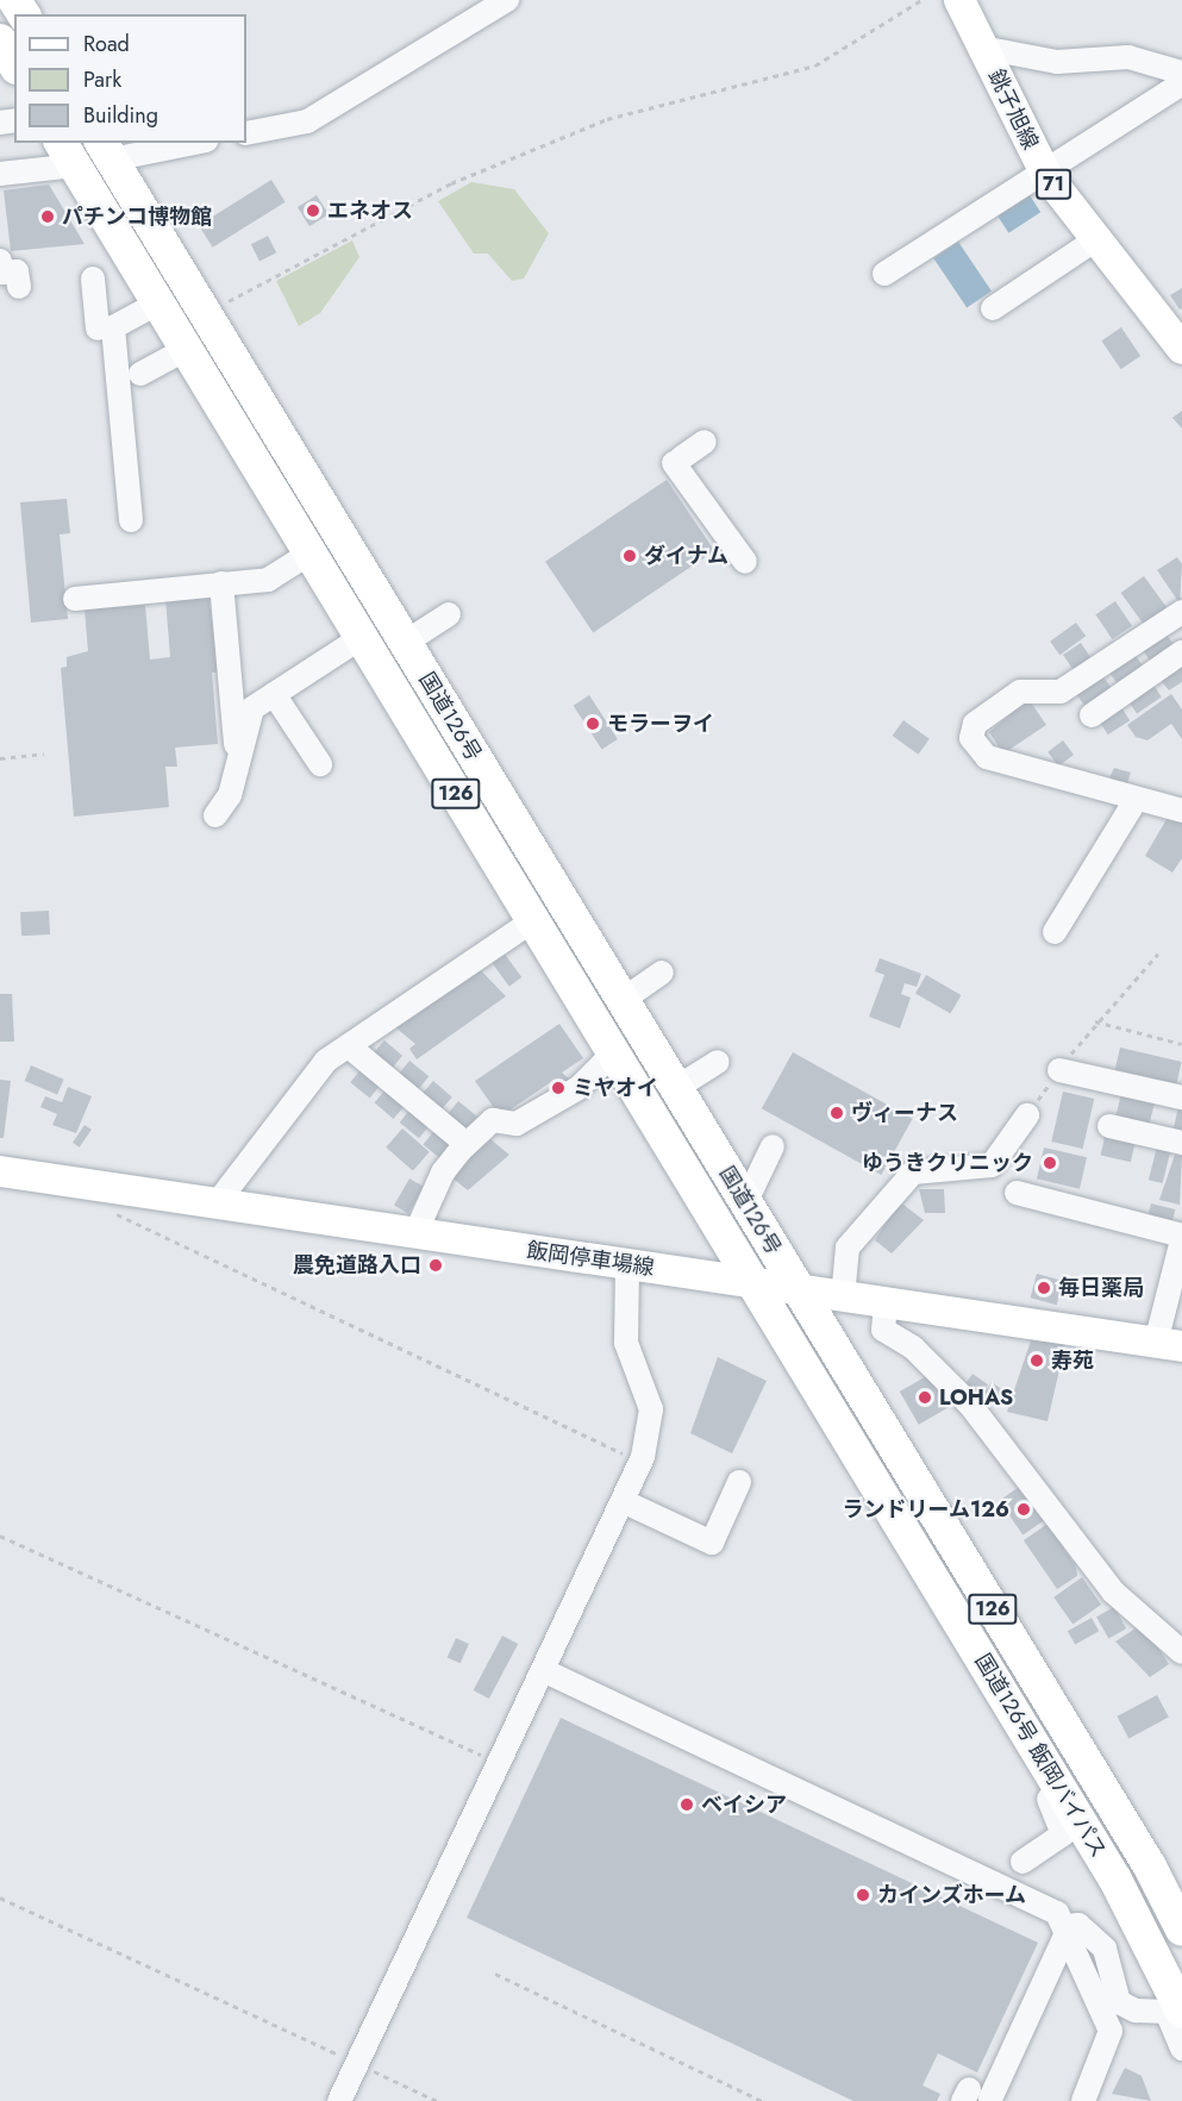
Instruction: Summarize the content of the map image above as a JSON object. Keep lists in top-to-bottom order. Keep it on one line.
{"streets":{"highway":["国道126号","126","国道126号 飯岡バイパス"],"main road":["銚子旭線","71","飯岡停車場線"]},"crossings":[["国道126号","飯岡停車場線"],["国道126号","国道126号 飯岡バイパス"],["飯岡停車場線","国道126号 飯岡バイパス"]],"places":["エネオス","パチンコ博物館","ダイナム","モラーヲイ","ミヤオイ","ヴィーナス","ゆうきクリニック","農免道路入口","毎日薬局","寿苑","LOHAS","ランドリーム126","ベイシア","カインズホーム"],"legend":["Road","Park","Building"]}
